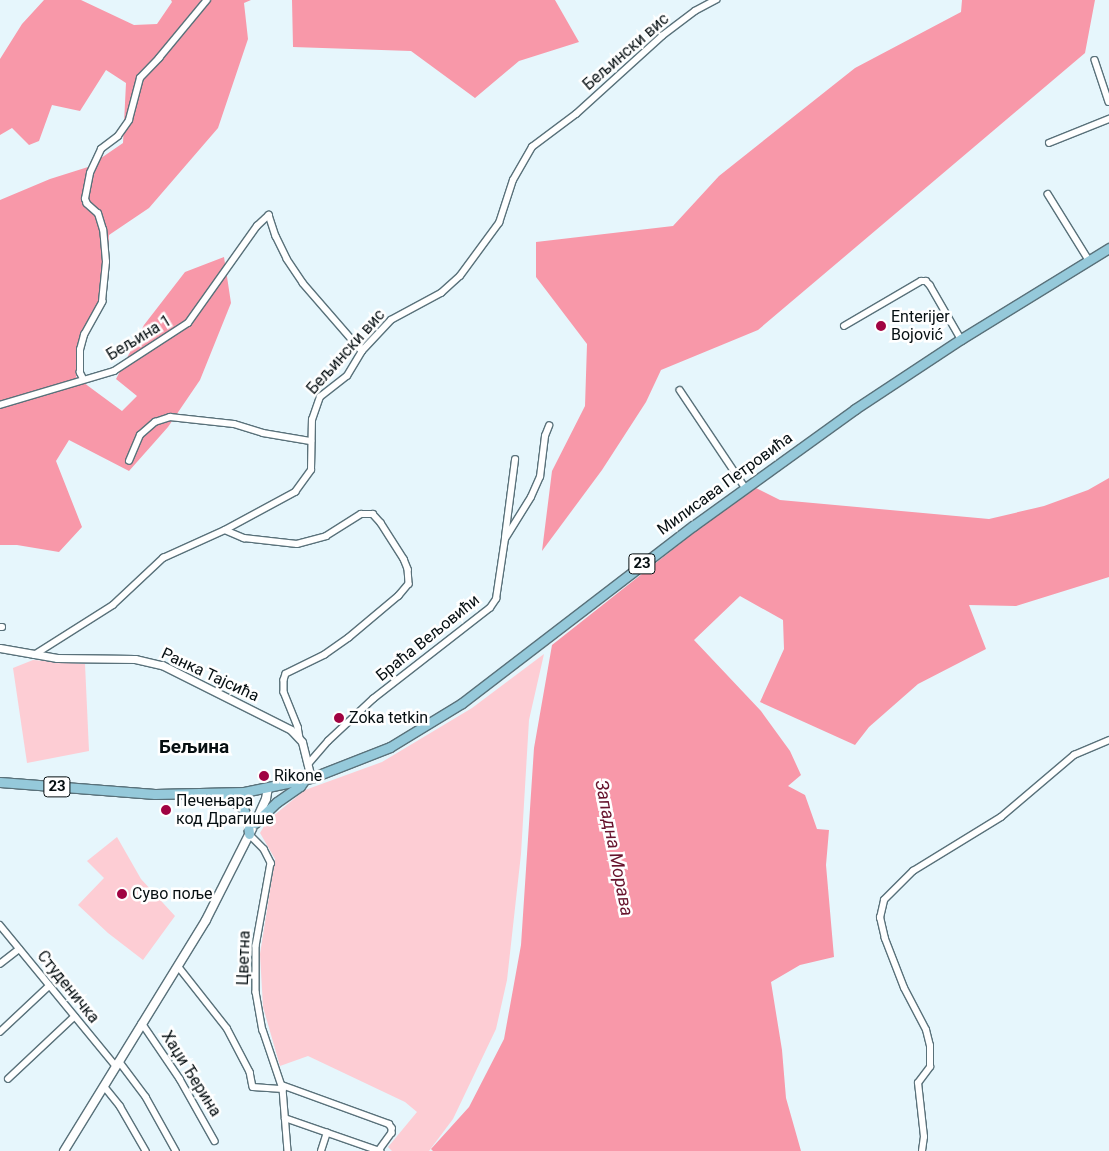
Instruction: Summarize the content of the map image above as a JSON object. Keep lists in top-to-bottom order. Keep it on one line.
{"streets":{"main road":["Милисава Петровића","23"],"street":["Бељински вис","Бељина 1","Браћа Вељовићи","Ранка Тајсића","Цветна","Студеничка","Хаџи Ђерина"]},"crossings":[["Бељински вис","Бељина 1"],["Бељински вис","Ранка Тајсића"],["Милисава Петровића","23"]],"districts":["Бељина"],"water":["Западна Морава"],"places":["Enterijer Bojović","Zoka tetkin","Rikone","Печењара код Драгише","Суво поље"]}
